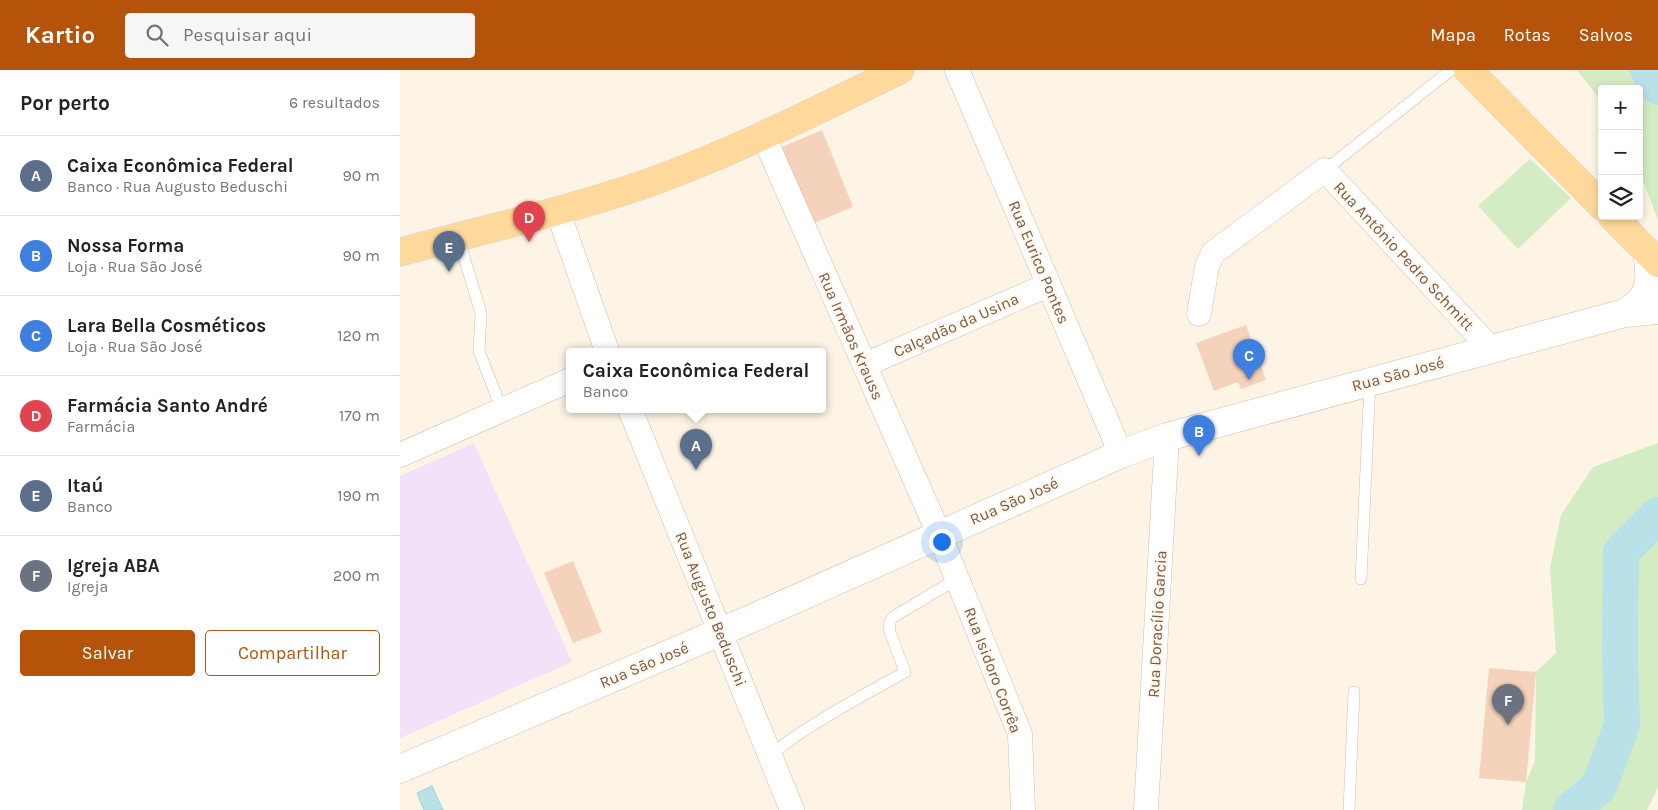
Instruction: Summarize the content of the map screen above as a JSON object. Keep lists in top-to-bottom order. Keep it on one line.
{"streets":{"street":["Rua Antônio Pedro Schmitt","Rua Eurico Pontes","Calçadão da Usina","Rua Irmãos Krauss","Rua São José","Rua Augusto Beduschi","Rua Doracílio Garcia","Rua Isidoro Corrêa"]},"crossings":[["Rua Antônio Pedro Schmitt","Rua São José"],["Rua Eurico Pontes","Calçadão da Usina"],["Rua Eurico Pontes","Rua São José"],["Calçadão da Usina","Rua Irmãos Krauss"],["Rua Irmãos Krauss","Rua São José"],["Rua Irmãos Krauss","Rua Isidoro Corrêa"],["Rua São José","Rua Augusto Beduschi"],["Rua São José","Rua Doracílio Garcia"],["Rua São José","Rua Isidoro Corrêa"]],"page":{"header":"Kartio","search":"Pesquisar aqui","nav":["Mapa","Rotas","Salvos"],"heading":["Por perto","6 resultados"],"map_buttons":["+","−"],"list":[{"mark":"A","name":"Caixa Econômica Federal","note":"Banco · Rua Augusto Beduschi","value":"90 m"},{"mark":"B","name":"Nossa Forma","note":"Loja · Rua São José","value":"90 m"},{"mark":"C","name":"Lara Bella Cosméticos","note":"Loja · Rua São José","value":"120 m"},{"mark":"D","name":"Farmácia Santo André","note":"Farmácia","value":"170 m"},{"mark":"E","name":"Itaú","note":"Banco","value":"190 m"},{"mark":"F","name":"Igreja ABA","note":"Igreja","value":"200 m"}],"pins":["D","E","C","B","A","F"],"popup":["Caixa Econômica Federal","Banco"],"buttons":["Salvar","Compartilhar"]}}
